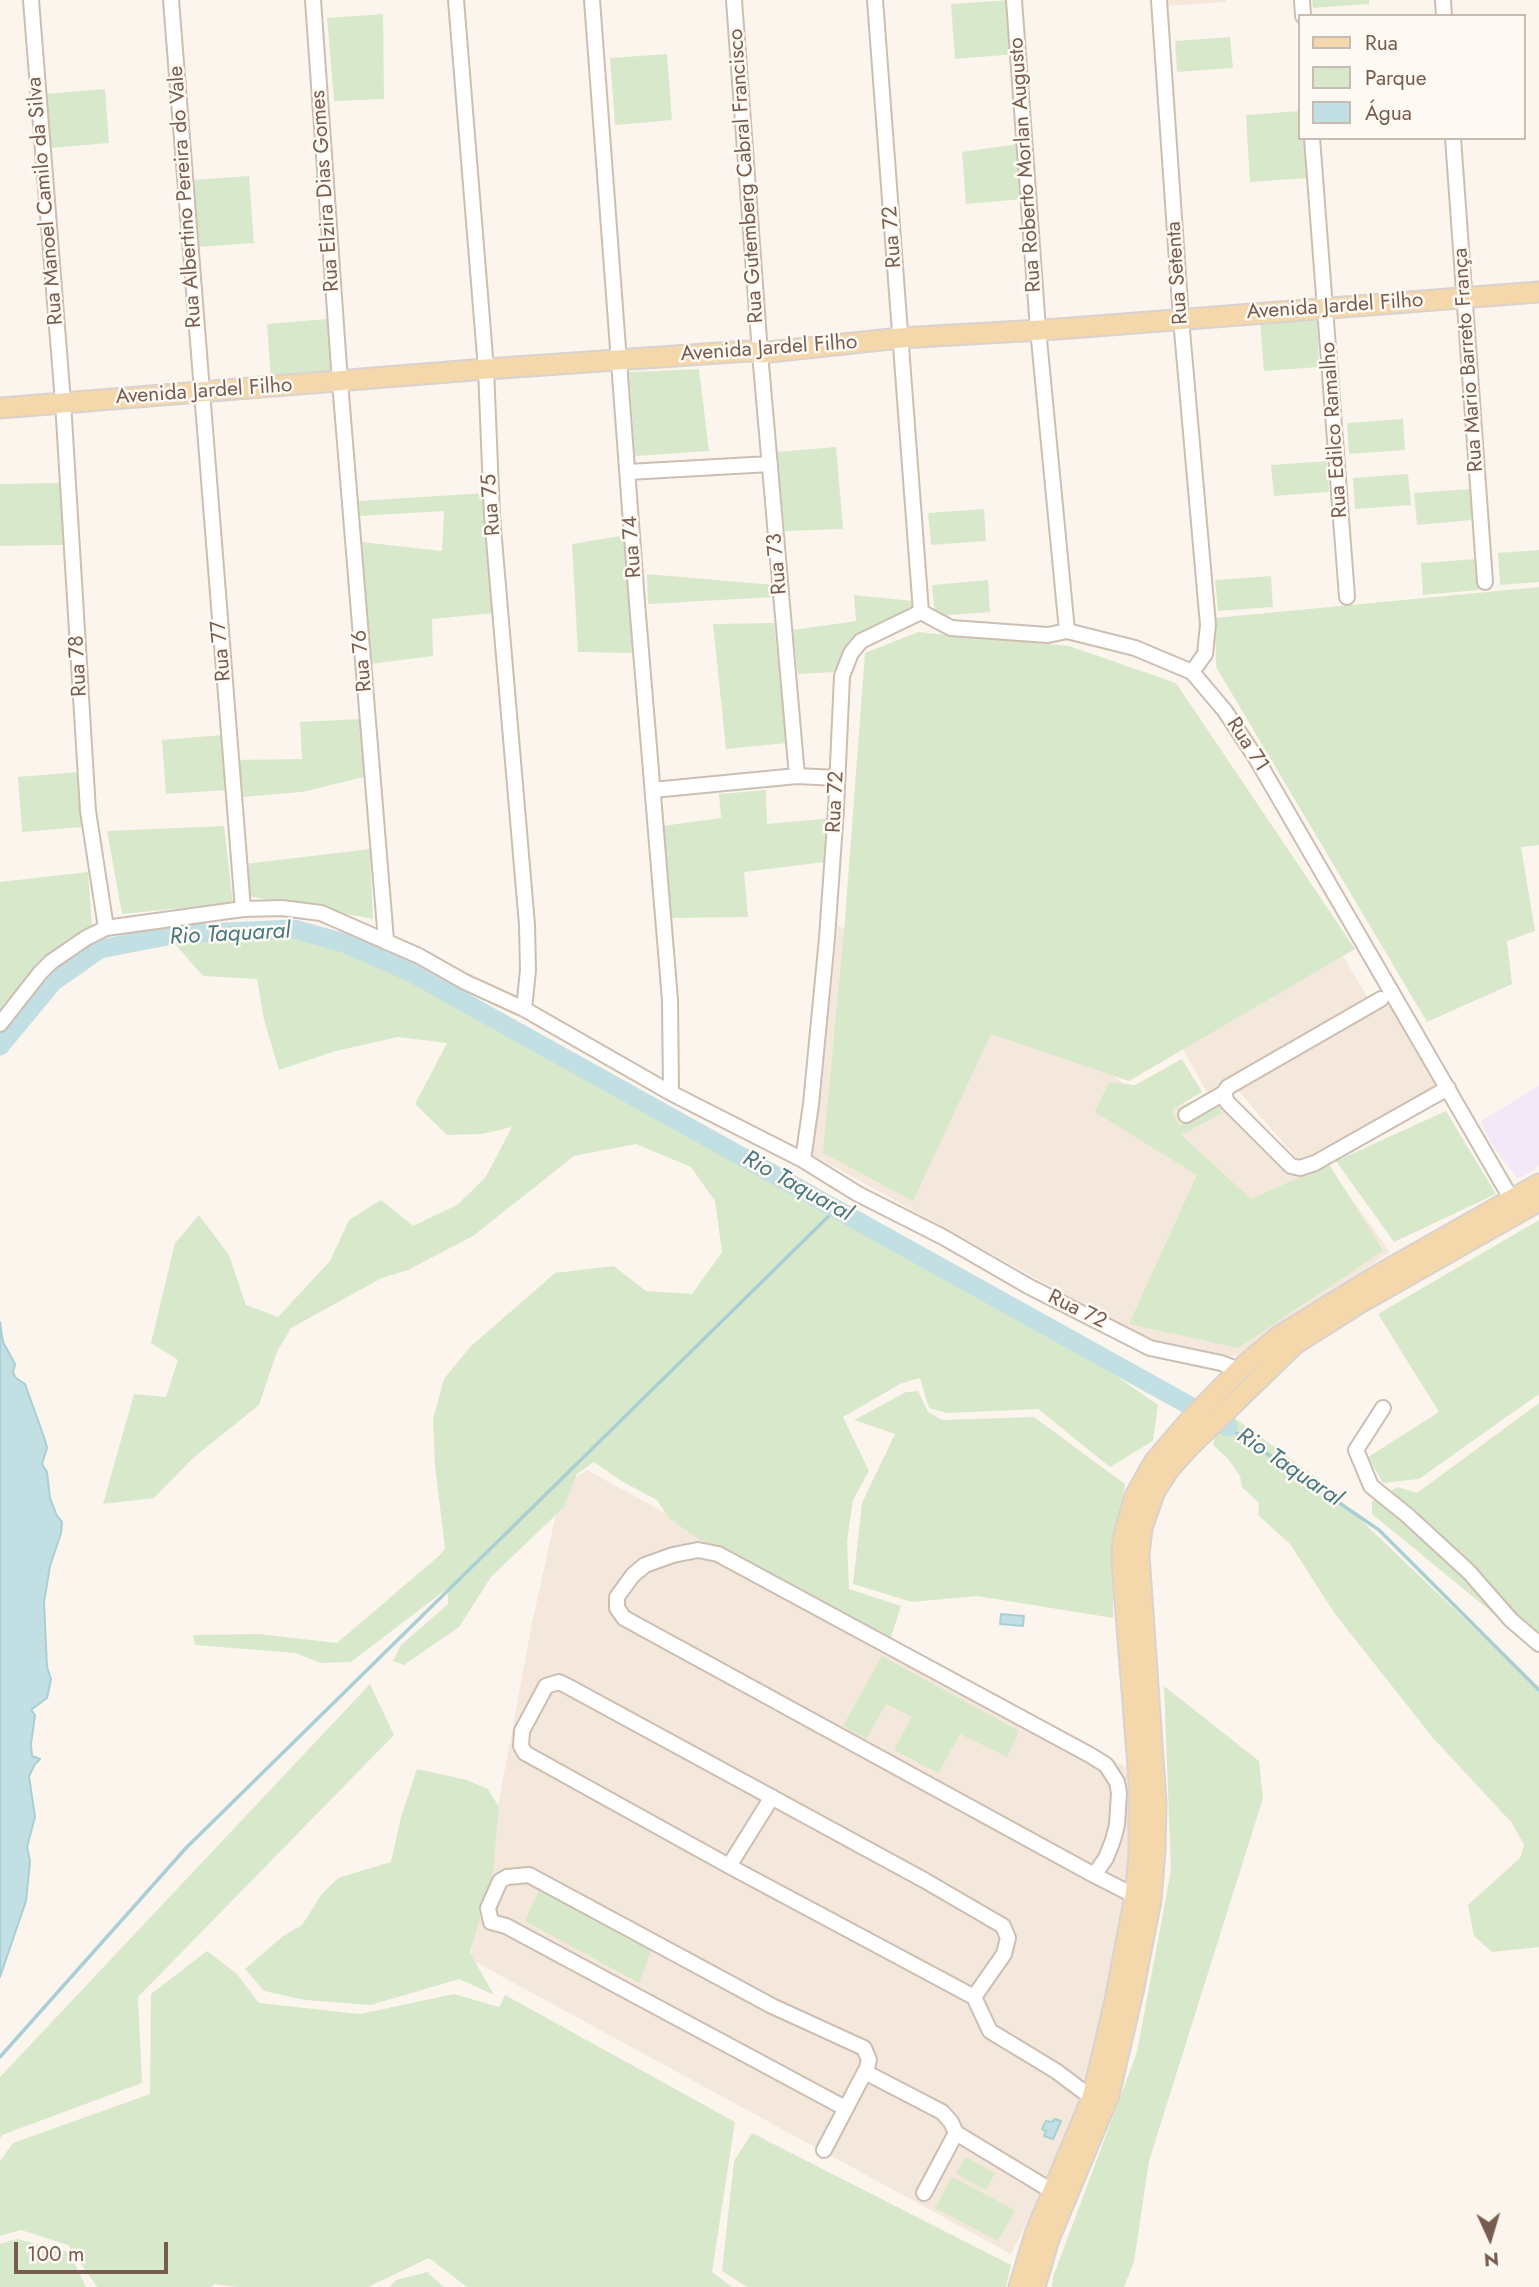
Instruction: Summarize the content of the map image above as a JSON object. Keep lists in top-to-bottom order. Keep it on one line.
{"streets":{"main road":["Avenida Jardel Filho"],"street":["Rua Roberto Morlan Augusto","Rua Gutemberg Cabral Francisco","Rua Elzira Dias Gomes","Rua Albertino Pereira do Vale","Rua Manoel Camilo da Silva","Rua 72","Rua Setenta","Rua Mario Barreto França","Rua Edilco Ramalho","Rua 75","Rua 74","Rua 73","Rua 77","Rua 76","Rua 78","Rua 71"]},"crossings":[["Rua Roberto Morlan Augusto","Avenida Jardel Filho"],["Rua Gutemberg Cabral Francisco","Avenida Jardel Filho"],["Rua Gutemberg Cabral Francisco","Rua 73"],["Rua Elzira Dias Gomes","Avenida Jardel Filho"],["Rua Elzira Dias Gomes","Rua 76"],["Rua Albertino Pereira do Vale","Avenida Jardel Filho"],["Rua Albertino Pereira do Vale","Rua 77"],["Rua Manoel Camilo da Silva","Avenida Jardel Filho"],["Rua Manoel Camilo da Silva","Rua 78"],["Rua 72","Avenida Jardel Filho"],["Rua 72","Rua 71"],["Rua Setenta","Avenida Jardel Filho"],["Rua Setenta","Rua 71"],["Avenida Jardel Filho","Rua Mario Barreto França"],["Avenida Jardel Filho","Rua Edilco Ramalho"],["Avenida Jardel Filho","Rua 75"],["Avenida Jardel Filho","Rua 74"],["Avenida Jardel Filho","Rua 73"],["Avenida Jardel Filho","Rua 77"],["Avenida Jardel Filho","Rua 76"],["Avenida Jardel Filho","Rua 78"]],"water":["Rio Taquaral"],"legend":["Rua","Parque","Água"],"scale_bar":"100 m","north":"bottom"}
